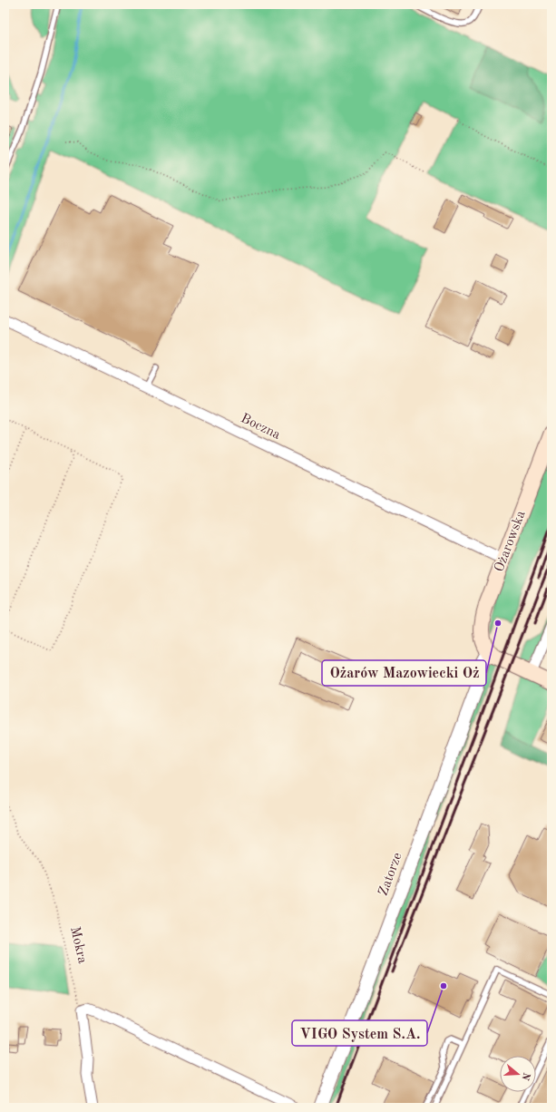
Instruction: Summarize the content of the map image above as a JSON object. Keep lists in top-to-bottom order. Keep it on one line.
{"streets":{"main road":["Ożarowska"],"street":["Boczna","Zatorze"],"path":["Mokra"]},"crossings":[["Boczna","Ożarowska"],["Ożarowska","Zatorze"]],"places":["Ożarów Mazowiecki Oż","VIGO System S.A."],"north":"right"}
